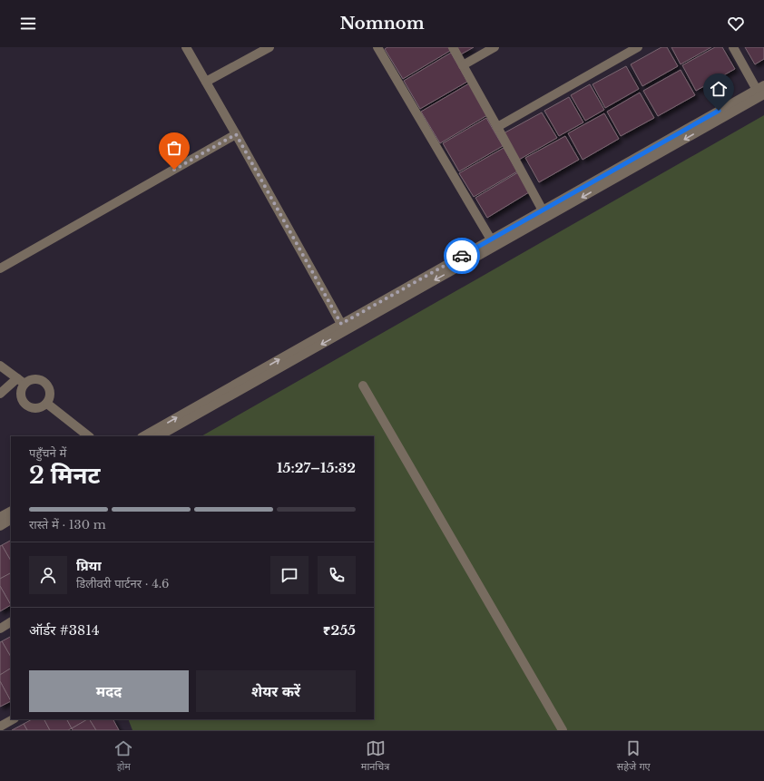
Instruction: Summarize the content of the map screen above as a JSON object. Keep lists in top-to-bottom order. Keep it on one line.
{"page":{"header":"Nomnom","heading":["2 मिनट","पहुँचने में","15:27–15:32"],"panel":["प्रिया","डिलीवरी पार्टनर · 4.6","ऑर्डर #3814","₹255"],"bar":"रास्ते में · 130 m","buttons":["मदद","शेयर करें"],"tabs":["होम","मानचित्र","सहेजे गए"]}}
